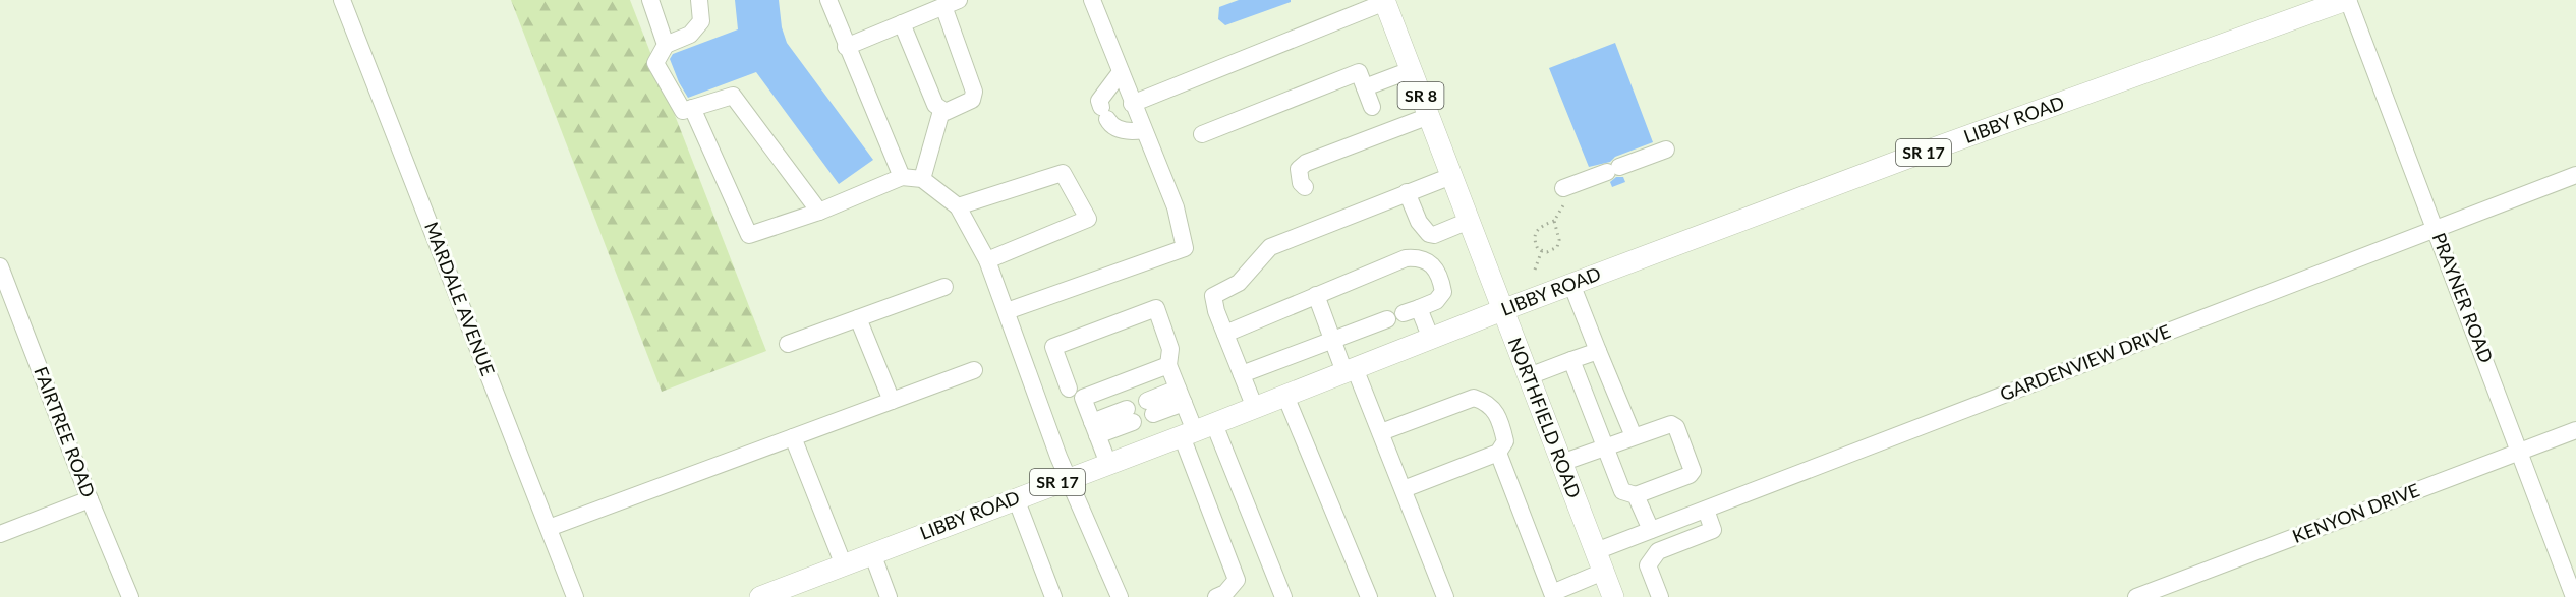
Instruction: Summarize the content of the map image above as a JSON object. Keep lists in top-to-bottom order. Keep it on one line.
{"streets":{"main road":["SR 8","LIBBY ROAD","SR 17","NORTHFIELD ROAD"],"street":["PRAYNER ROAD","MARDALE AVENUE","GARDENVIEW DRIVE","FAIRTREE ROAD","KENYON DRIVE"]},"crossings":[["LIBBY ROAD","PRAYNER ROAD"],["LIBBY ROAD","NORTHFIELD ROAD"],["PRAYNER ROAD","GARDENVIEW DRIVE"],["PRAYNER ROAD","KENYON DRIVE"],["GARDENVIEW DRIVE","NORTHFIELD ROAD"]]}
